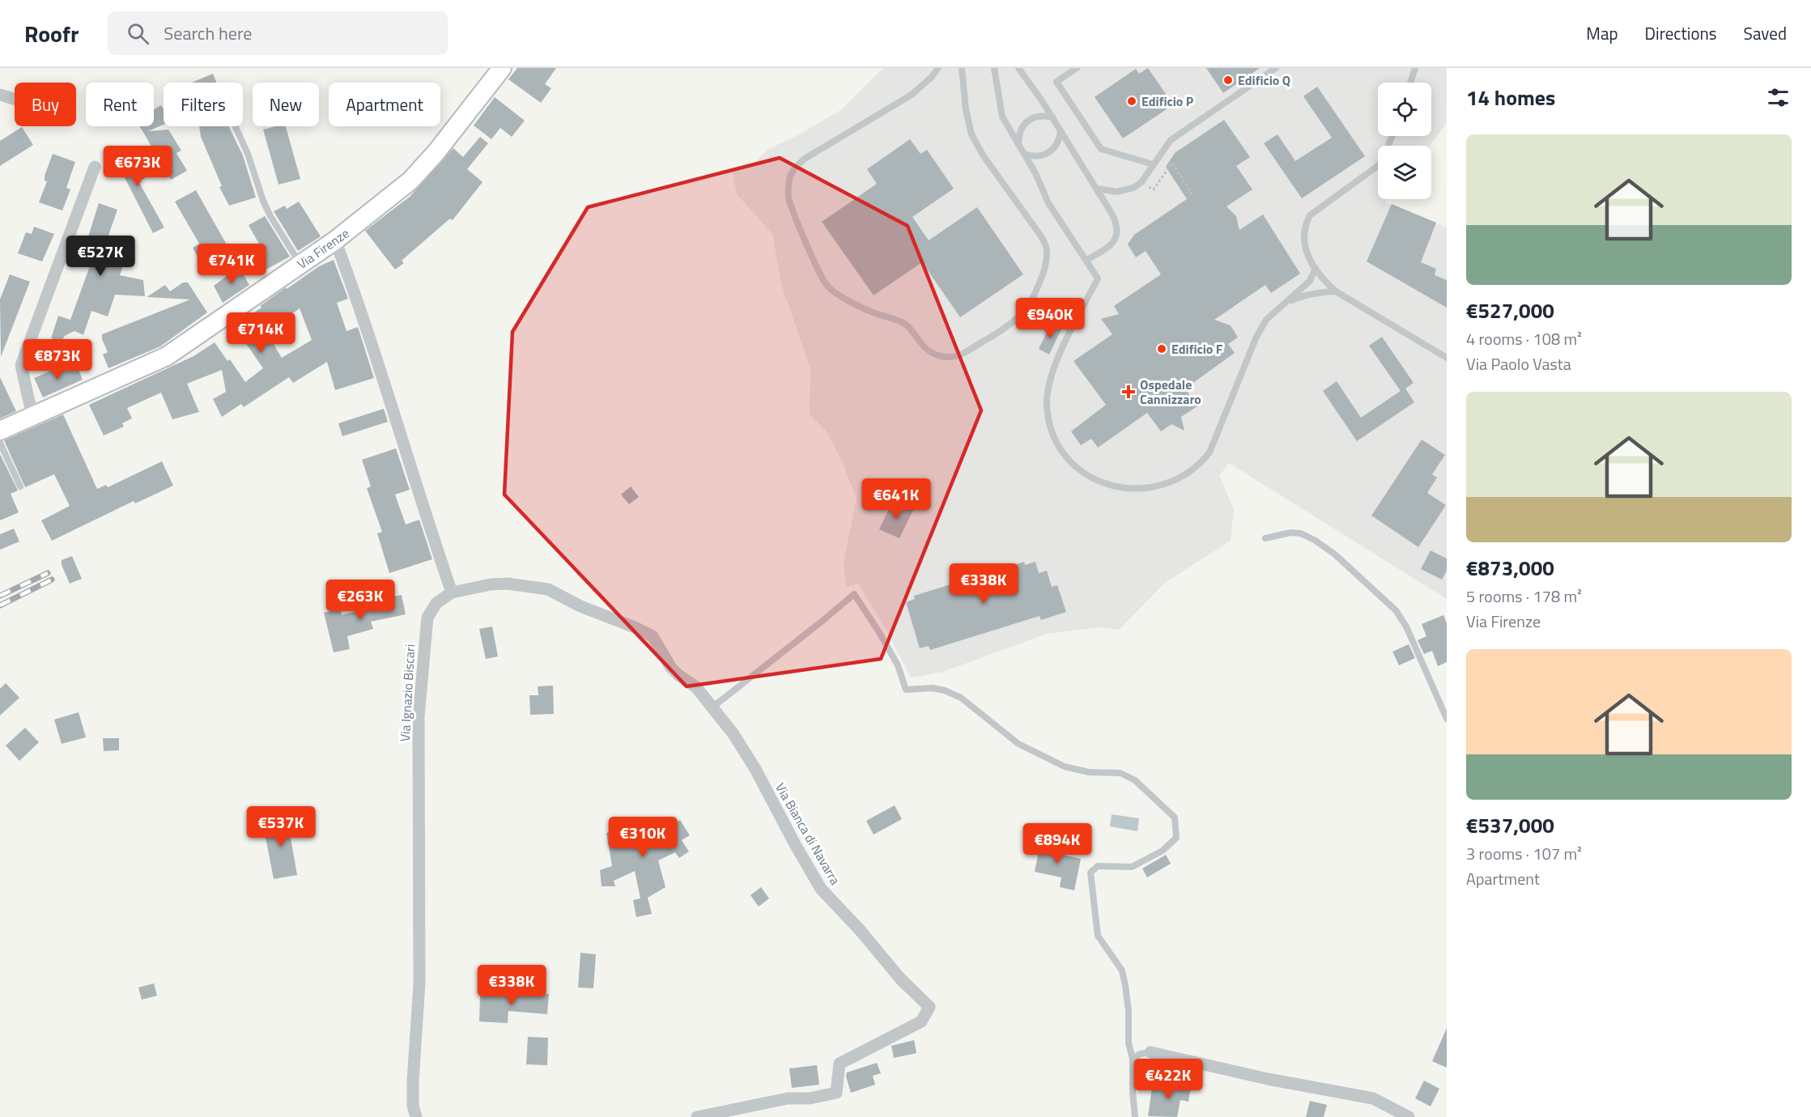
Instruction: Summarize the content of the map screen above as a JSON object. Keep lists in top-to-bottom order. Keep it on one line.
{"streets":{"street":["Via Firenze","Via Ignazio Biscari","Via Bianca di Navarra"]},"crossings":[["Via Ignazio Biscari","Via Bianca di Navarra"]],"places":{"other":["Edificio Q","Edificio P","Edificio F"],"health":["Ospedale Cannizzaro"]},"page":{"header":"Roofr","search":"Search here","nav":["Map","Directions","Saved"],"heading":"14 homes","chip":["Buy","Rent","Filters","New","Apartment"],"list":[{"name":"€527,000","note":"4 rooms · 108 m² · Via Paolo Vasta"},{"name":"€873,000","note":"5 rooms · 178 m² · Via Firenze"},{"name":"€537,000","note":"3 rooms · 107 m² · Apartment"}],"price":["€673K","€527K","€741K","€940K","€714K","€873K","€641K","€338K","€263K","€537K","€310K","€894K","€338K","€422K"]}}
